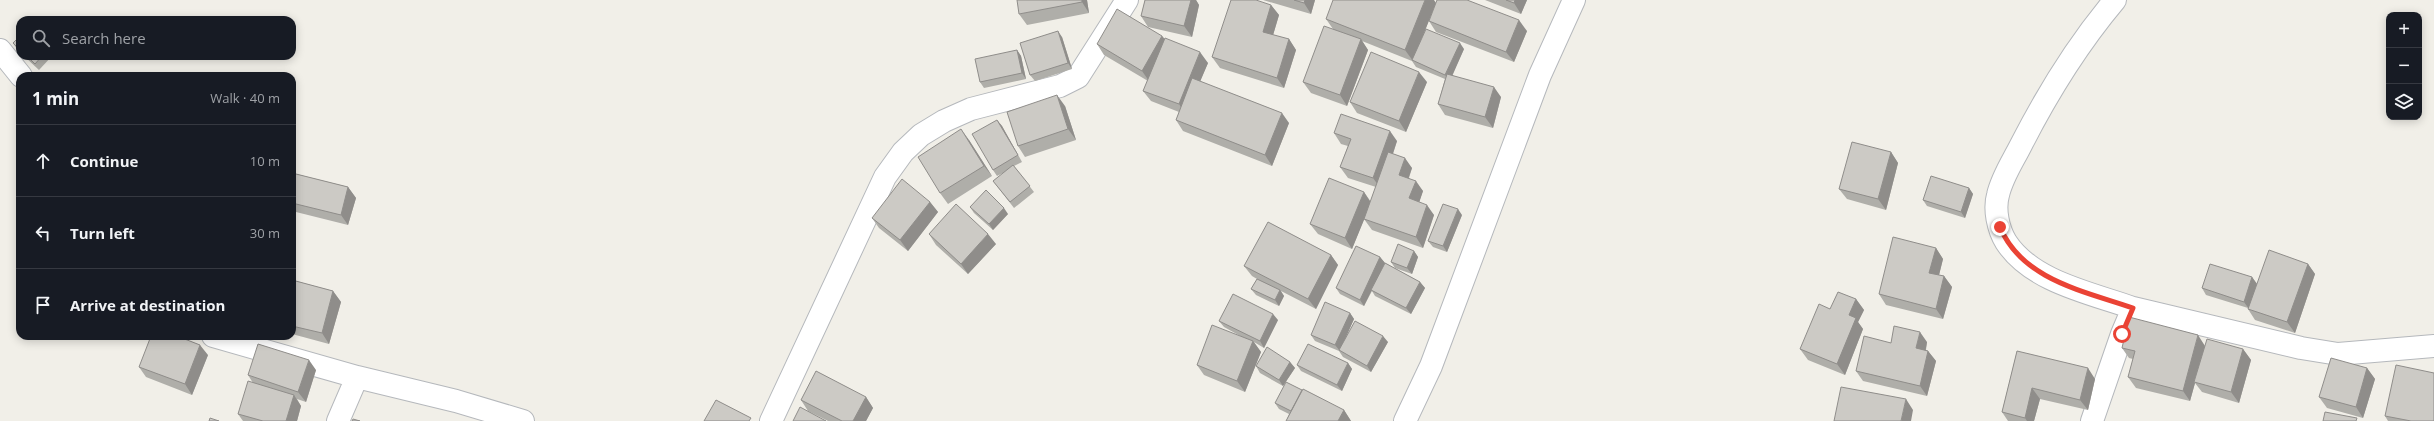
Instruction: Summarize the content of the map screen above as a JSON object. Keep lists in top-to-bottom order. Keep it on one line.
{"page":{"map_buttons":["+","−"],"search":"Search here","heading":["1 min","Walk · 40 m"],"list":[["Continue","10 m"],["Turn left","30 m"],"Arrive at destination"]}}
